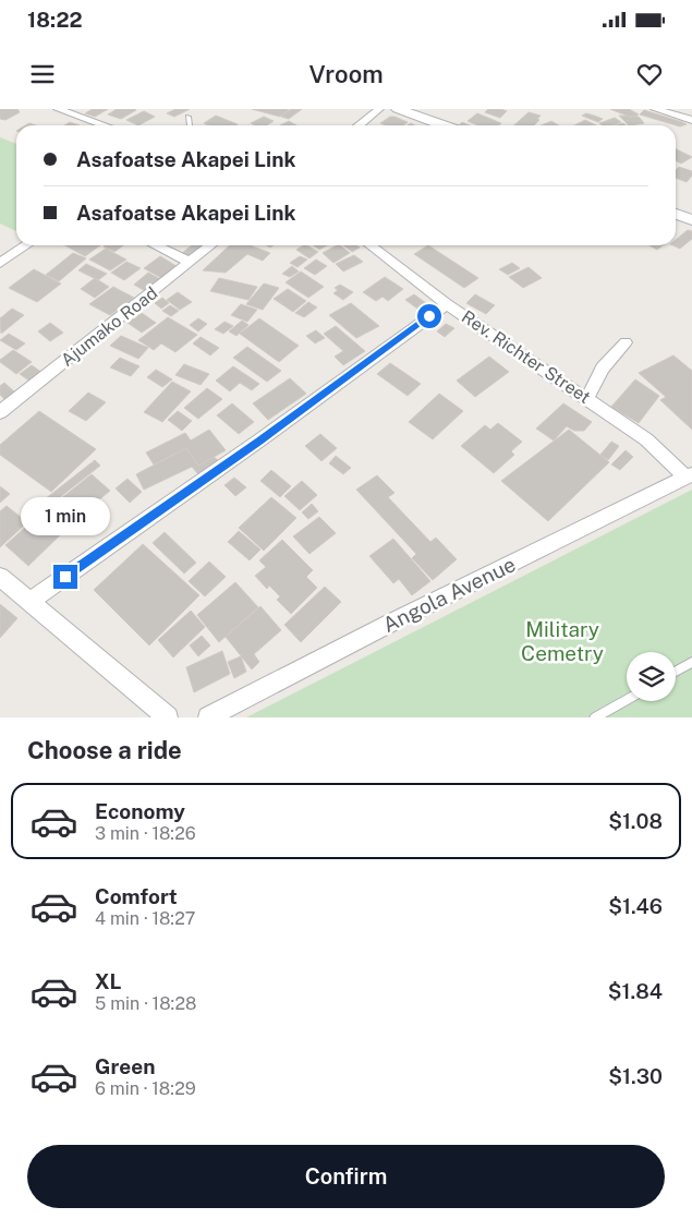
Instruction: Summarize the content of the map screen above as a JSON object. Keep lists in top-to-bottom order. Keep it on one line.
{"streets":{"street":["Ajumako Road","Rev. Richter Street","Angola Avenue"]},"crossings":[["Rev. Richter Street","Angola Avenue"]],"parks":["Military Cemetry"],"page":{"status":"18:22","header":"Vroom","banner":["Asafoatse Akapei Link","Asafoatse Akapei Link"],"bubble":"1 min","heading":"Choose a ride","list":[{"name":"Economy","note":"3 min · 18:26","value":"$1.08"},{"name":"Comfort","note":"4 min · 18:27","value":"$1.46"},{"name":"XL","note":"5 min · 18:28","value":"$1.84"},{"name":"Green","note":"6 min · 18:29","value":"$1.30"}],"buttons":"Confirm"}}
